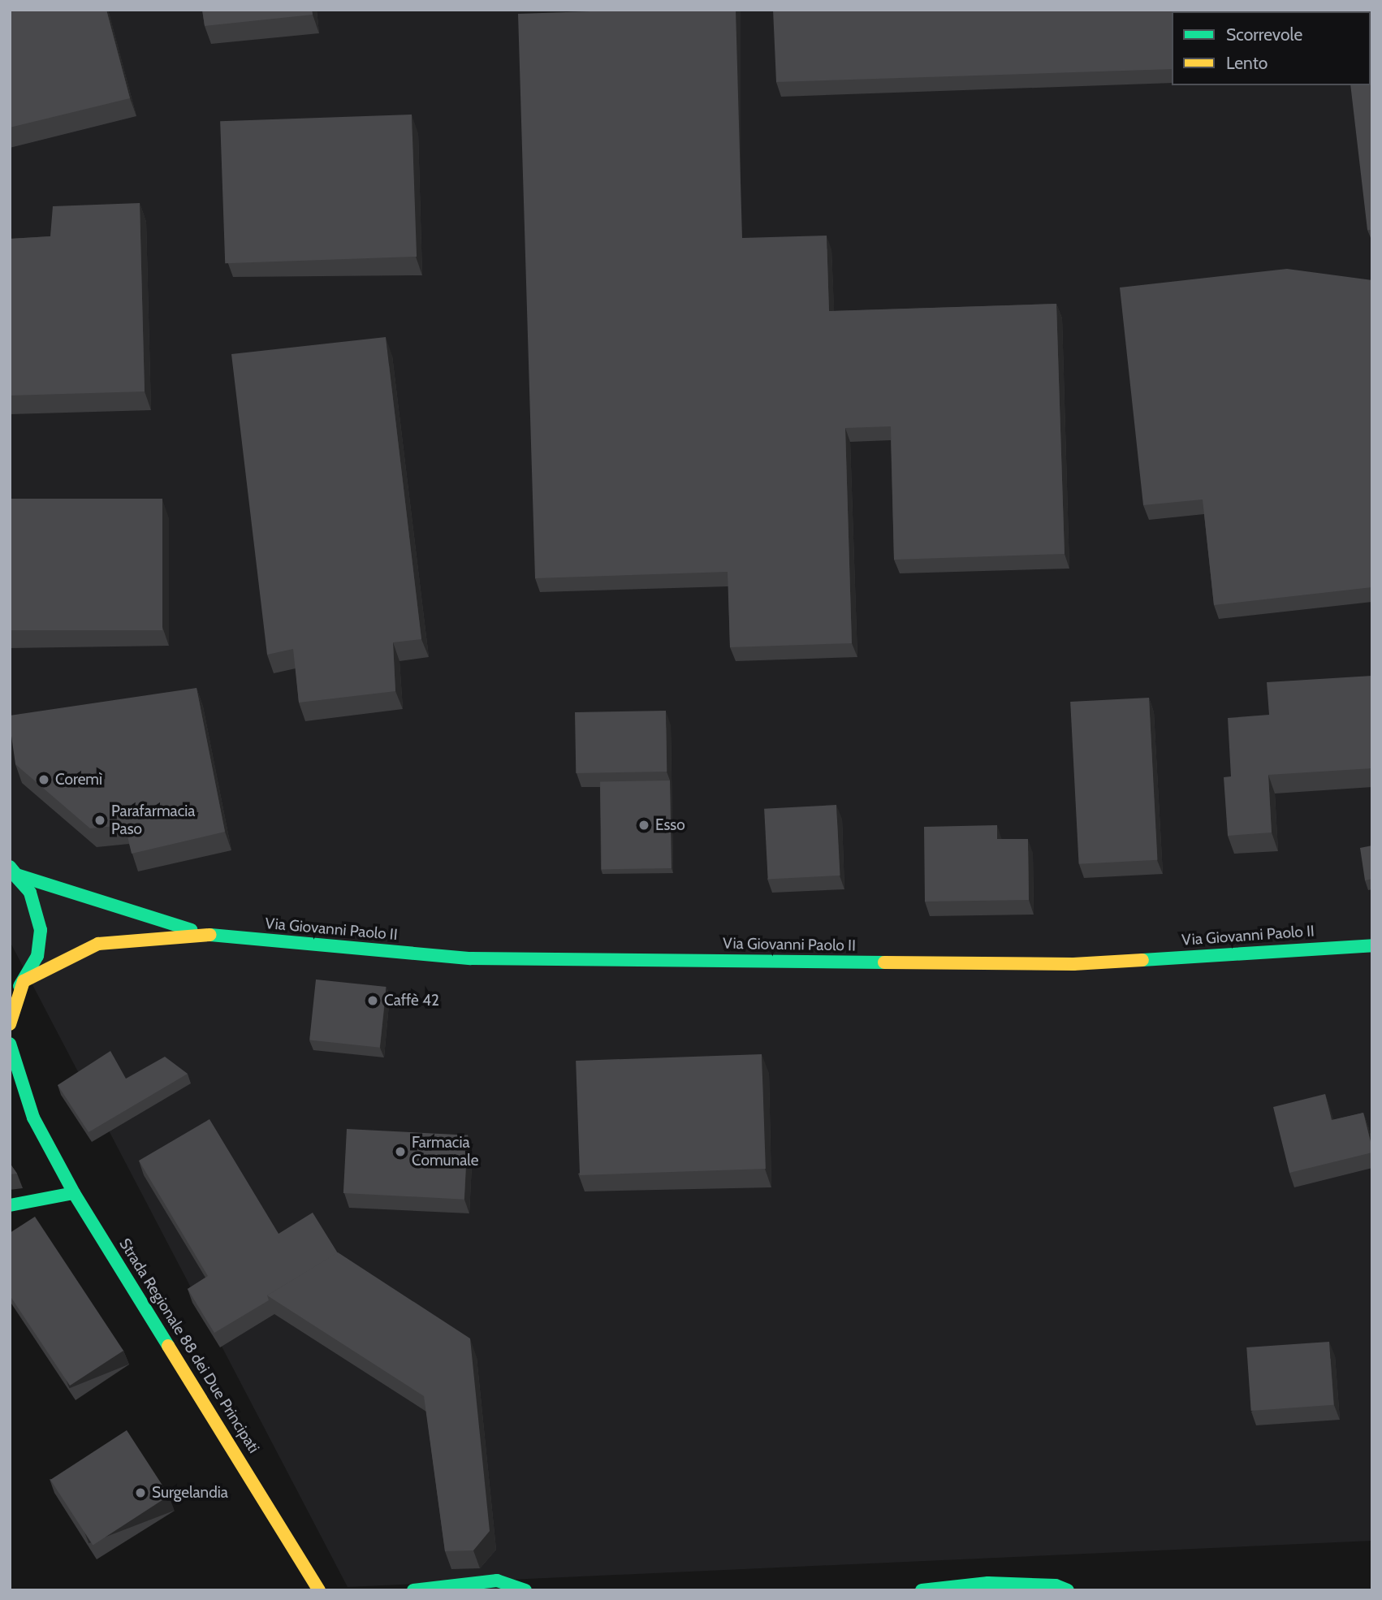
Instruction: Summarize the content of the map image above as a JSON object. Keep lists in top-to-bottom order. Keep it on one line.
{"streets":{"street":["Via Giovanni Paolo II","Strada Regionale 88 dei Due Principati"]},"places":["Coremì","Parafarmacia Paso","Esso","Caffè 42","Farmacia Comunale","Surgelandia"],"legend":["Scorrevole","Lento"]}
